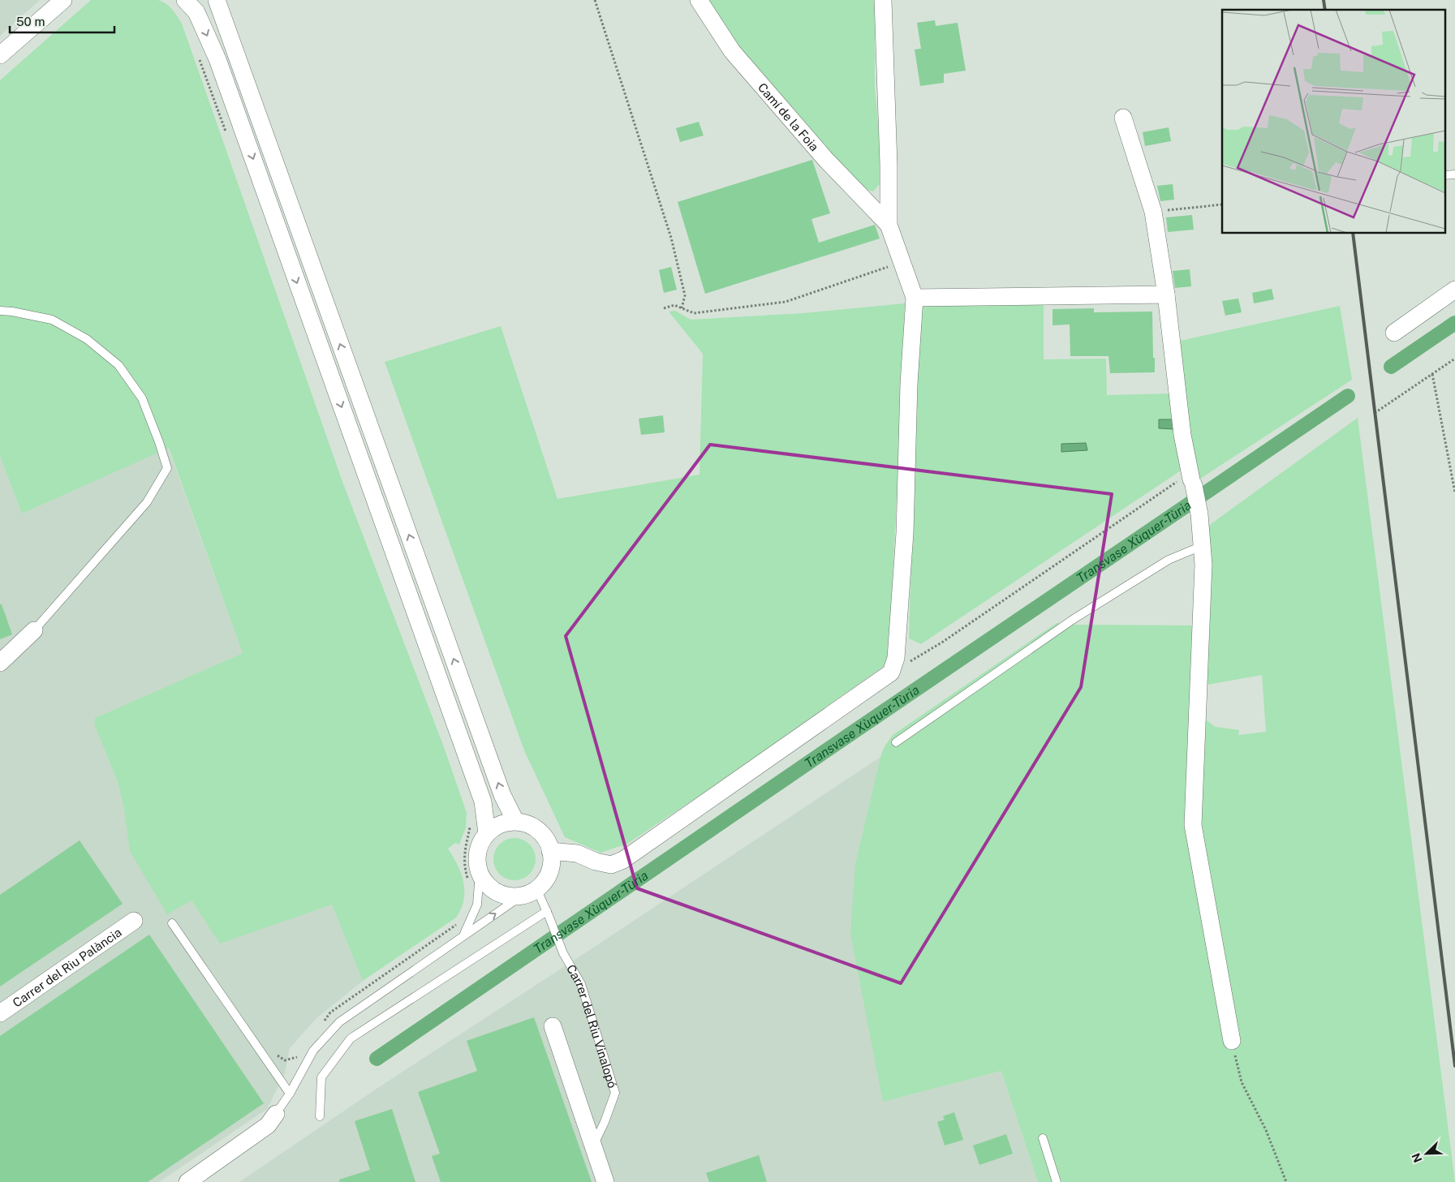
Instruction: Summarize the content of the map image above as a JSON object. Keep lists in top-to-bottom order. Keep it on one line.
{"streets":{"street":["Camí de la Foia","Carrer del Riu Palància"],"lane":["Carrer del Riu Vinalopó"]},"water":["Transvase Xùquer-Tùria"],"scale_bar":"50 m","north":"bottom left"}
